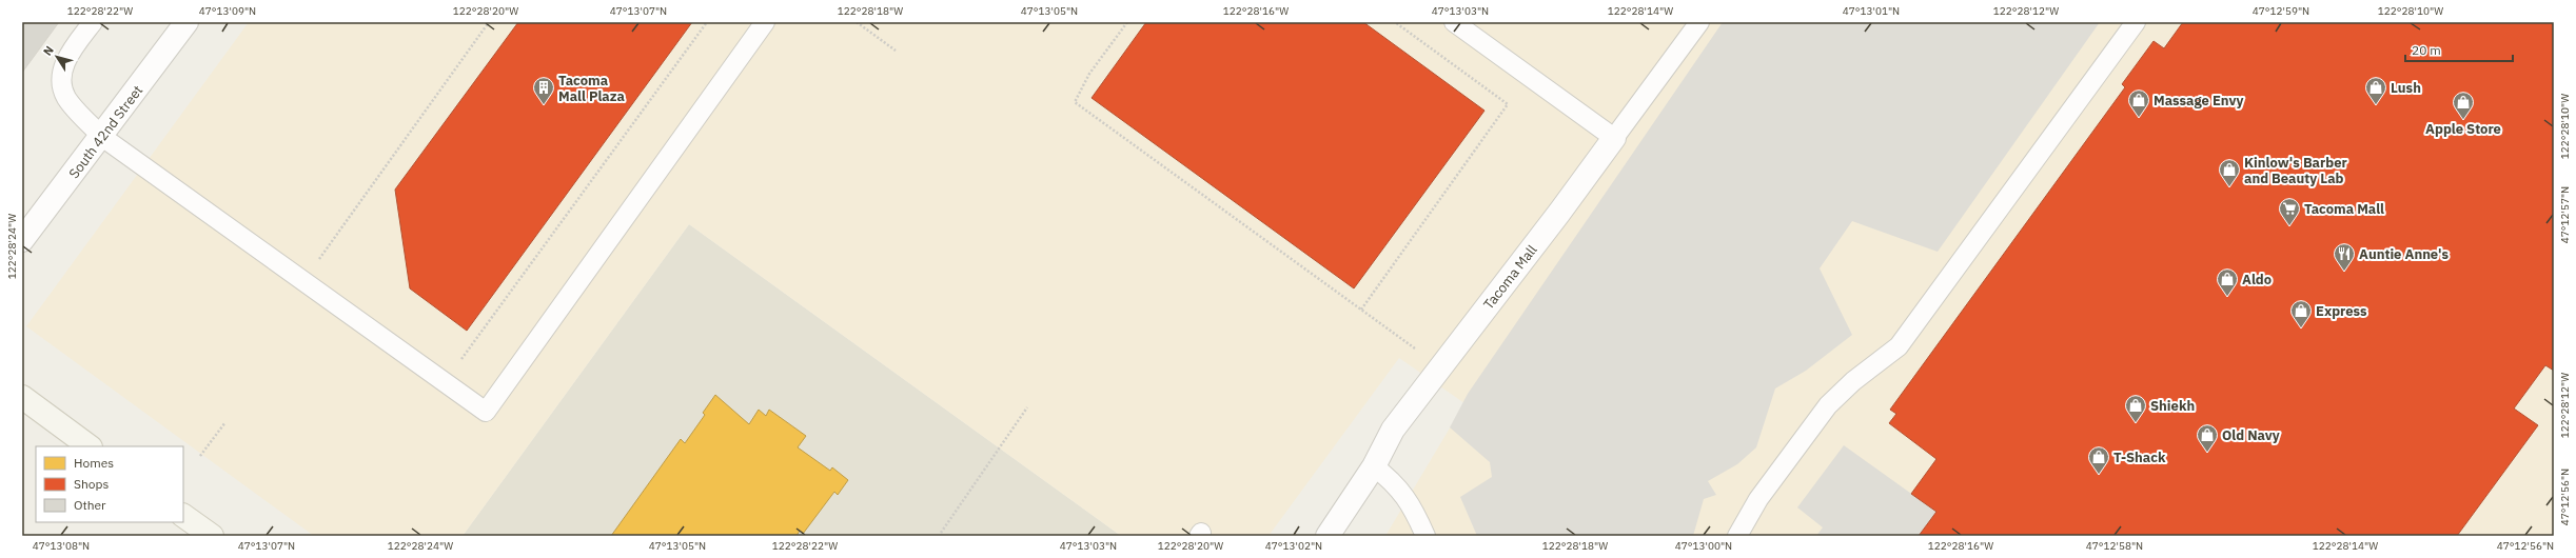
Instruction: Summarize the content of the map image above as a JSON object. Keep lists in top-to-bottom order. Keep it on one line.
{"streets":{"street":["South 42nd Street","Tacoma Mall"]},"places":{"building":["Tacoma Mall Plaza"],"shop":["Lush","Massage Envy","Apple Store","Kinlow's Barber and Beauty Lab","Aldo","Express","Shiekh","Old Navy","T-Shack"],"supermarket":["Tacoma Mall"],"restaurant":["Auntie Anne's"]},"legend":["Homes","Shops","Other"],"scale_bar":"20 m","north":"top left","coordinates":["122°28'22\"W","47°13'09\"N","122°28'20\"W","47°13'07\"N","122°28'18\"W","47°13'05\"N","122°28'16\"W","47°13'03\"N","122°28'14\"W","47°13'01\"N","122°28'12\"W","47°12'59\"N","122°28'10\"W","47°12'57\"N","122°28'24\"W","47°12'56\"N","47°13'08\"N","47°13'02\"N","47°13'00\"N","47°12'58\"N"]}
